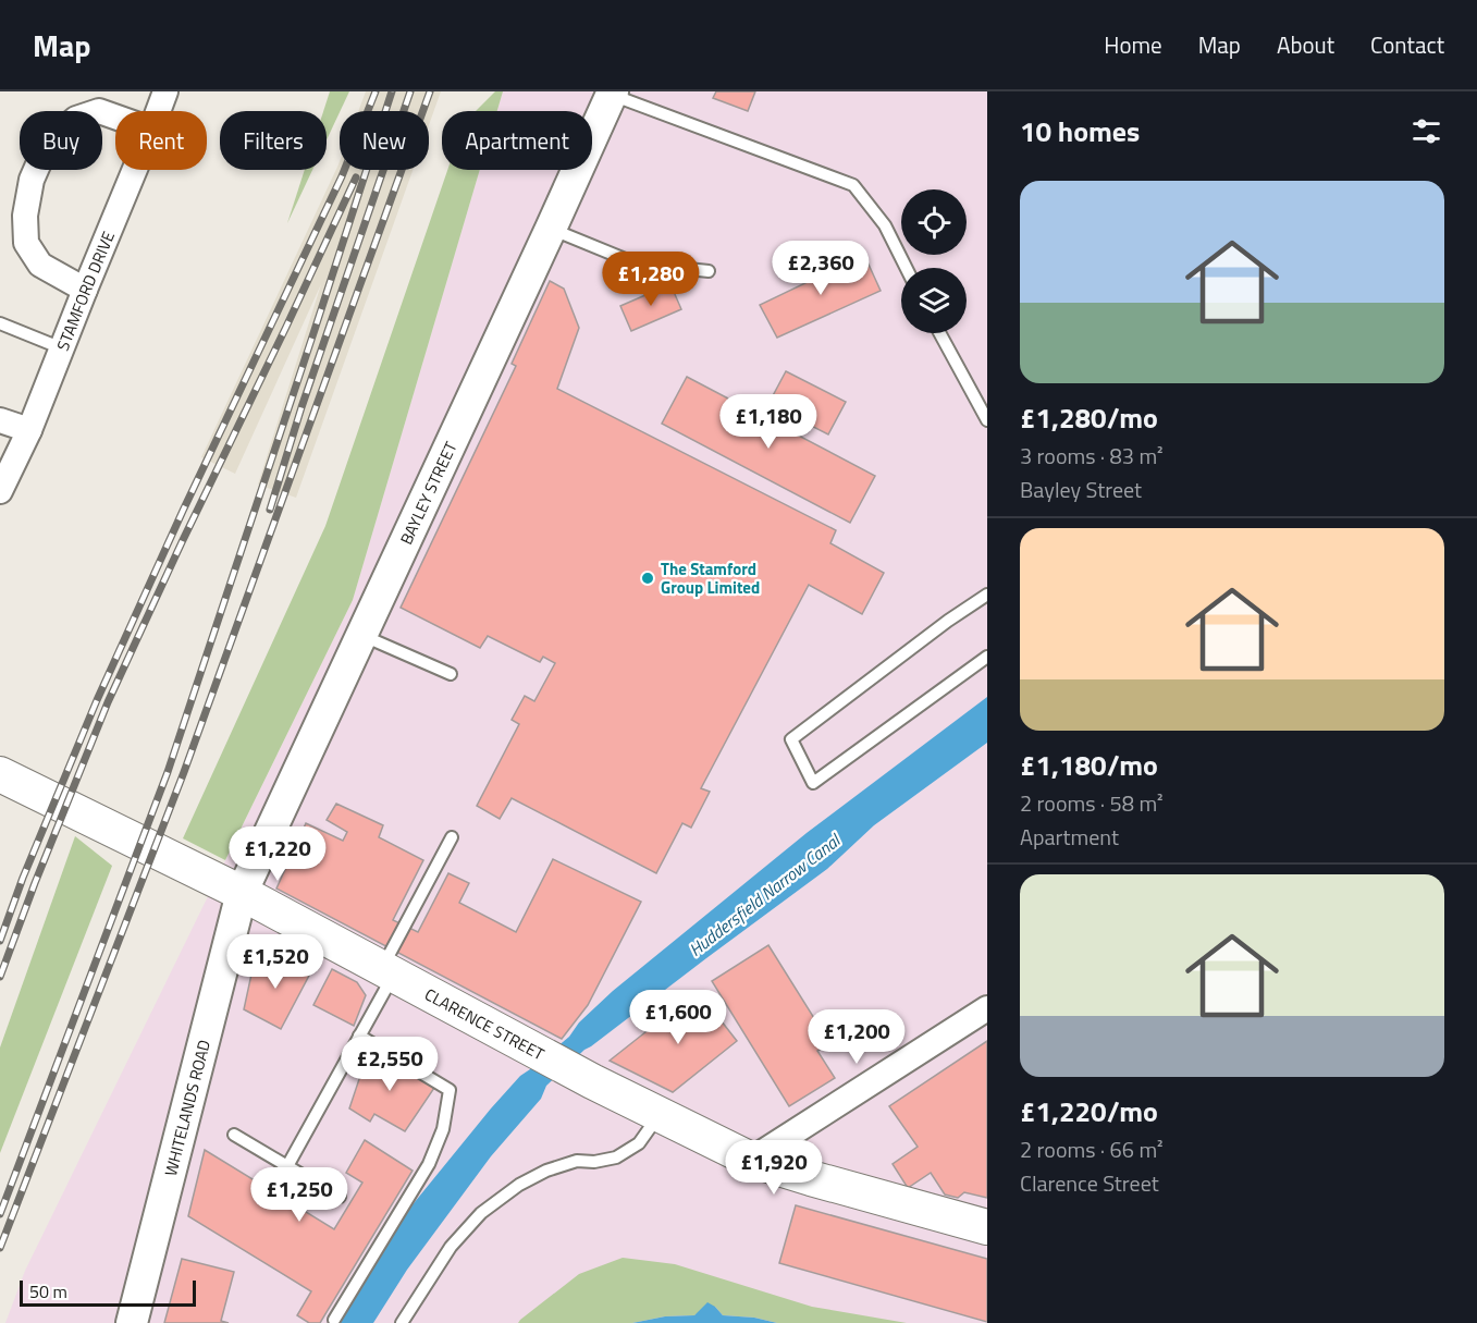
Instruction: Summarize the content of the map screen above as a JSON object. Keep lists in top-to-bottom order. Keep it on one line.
{"streets":{"main road":["CLARENCE STREET"],"street":["STAMFORD DRIVE","BAYLEY STREET","WHITELANDS ROAD"]},"crossings":[["BAYLEY STREET","CLARENCE STREET"],["BAYLEY STREET","WHITELANDS ROAD"],["CLARENCE STREET","WHITELANDS ROAD"]],"water":["Huddersfield Narrow Canal"],"places":["The Stamford Group Limited"],"scale_bar":"50 m","page":{"header":"Map","nav":["Home","Map","About","Contact"],"heading":"10 homes","chip":["Buy","Rent","Filters","New","Apartment"],"list":[{"name":"£1,280/mo","note":"3 rooms · 83 m² · Bayley Street"},{"name":"£1,180/mo","note":"2 rooms · 58 m² · Apartment"},{"name":"£1,220/mo","note":"2 rooms · 66 m² · Clarence Street"}],"price":["£2,360","£1,280","£1,180","£1,220","£1,520","£1,600","£1,200","£2,550","£1,920","£1,250"],"scale":"50 m"}}
